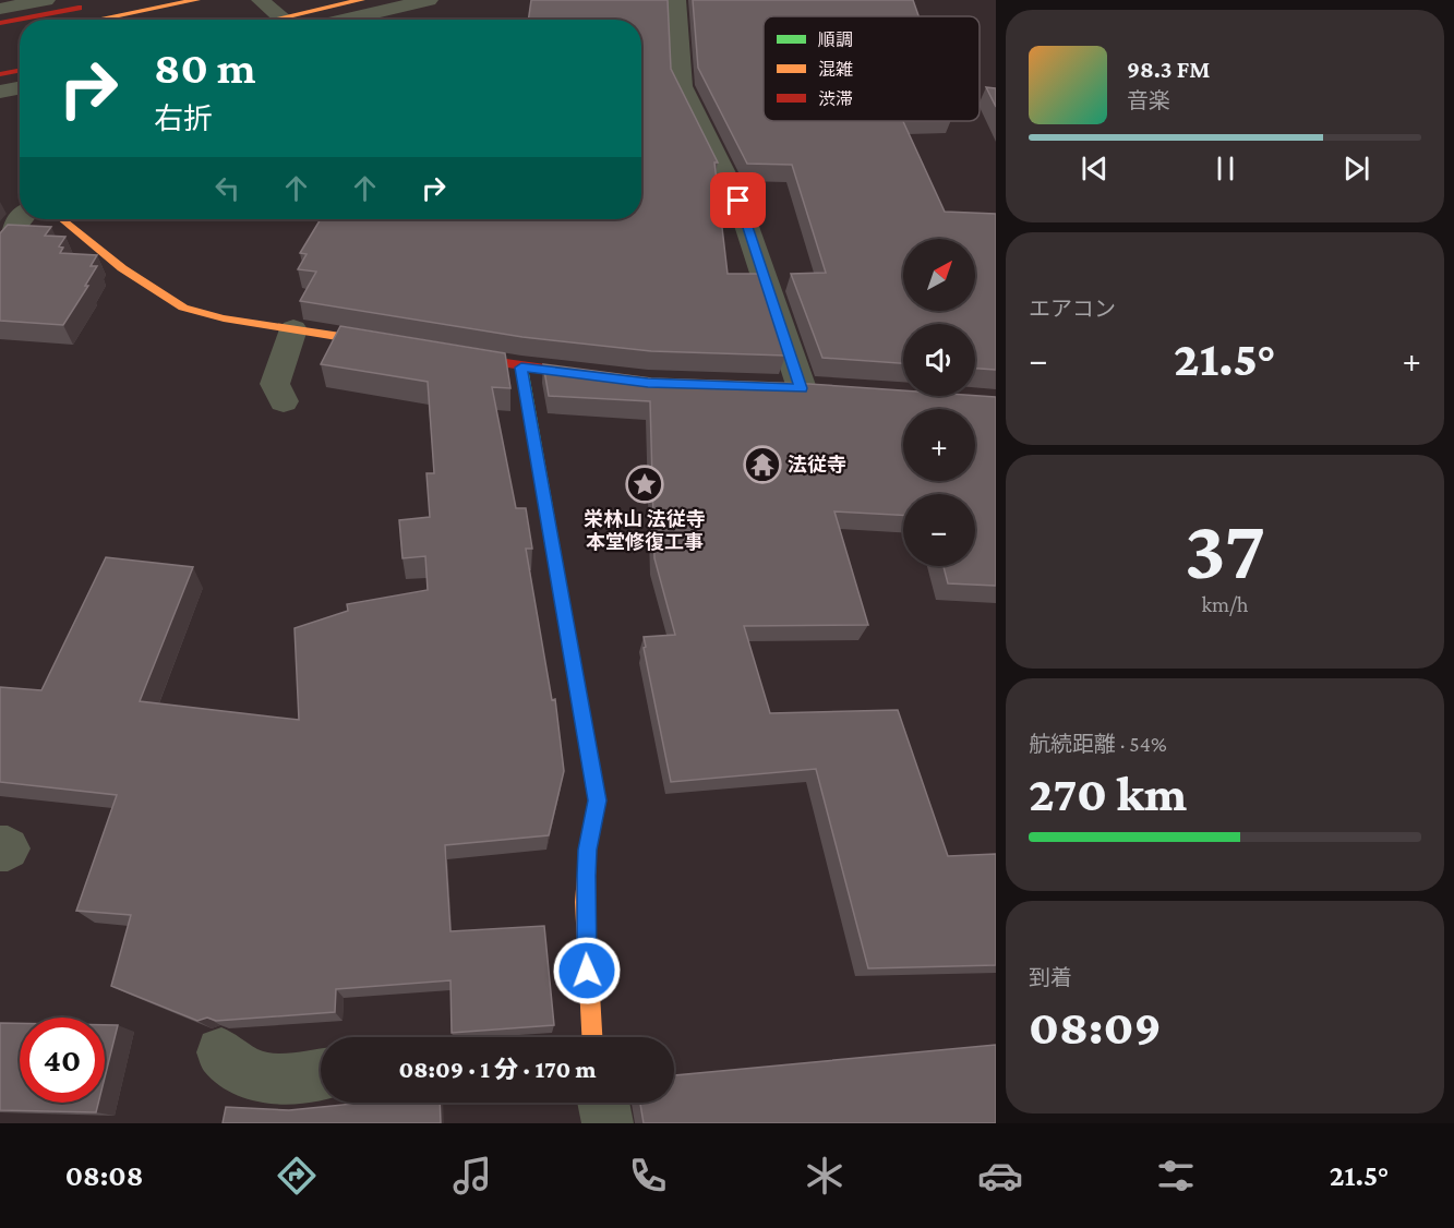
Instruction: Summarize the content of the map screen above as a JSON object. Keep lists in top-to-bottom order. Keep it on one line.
{"places":{"temple":["法従寺"],"place":["栄林山 法従寺 本堂修復工事"]},"legend":["順調","混雑","渋滞"],"north":"top right","page":{"turn":["80 m","右折"],"song":["98.3 FM","音楽"],"tile":["エアコン",["37","km/h"],["航続距離 · 54%","270 km"],["到着","08:09"]],"map_buttons":["+","−"],"heat":["−","21.5°","+"],"limit":"40","trip":"08:09 · 1 分 · 170 m","tabs":["08:08","21.5°"]}}
